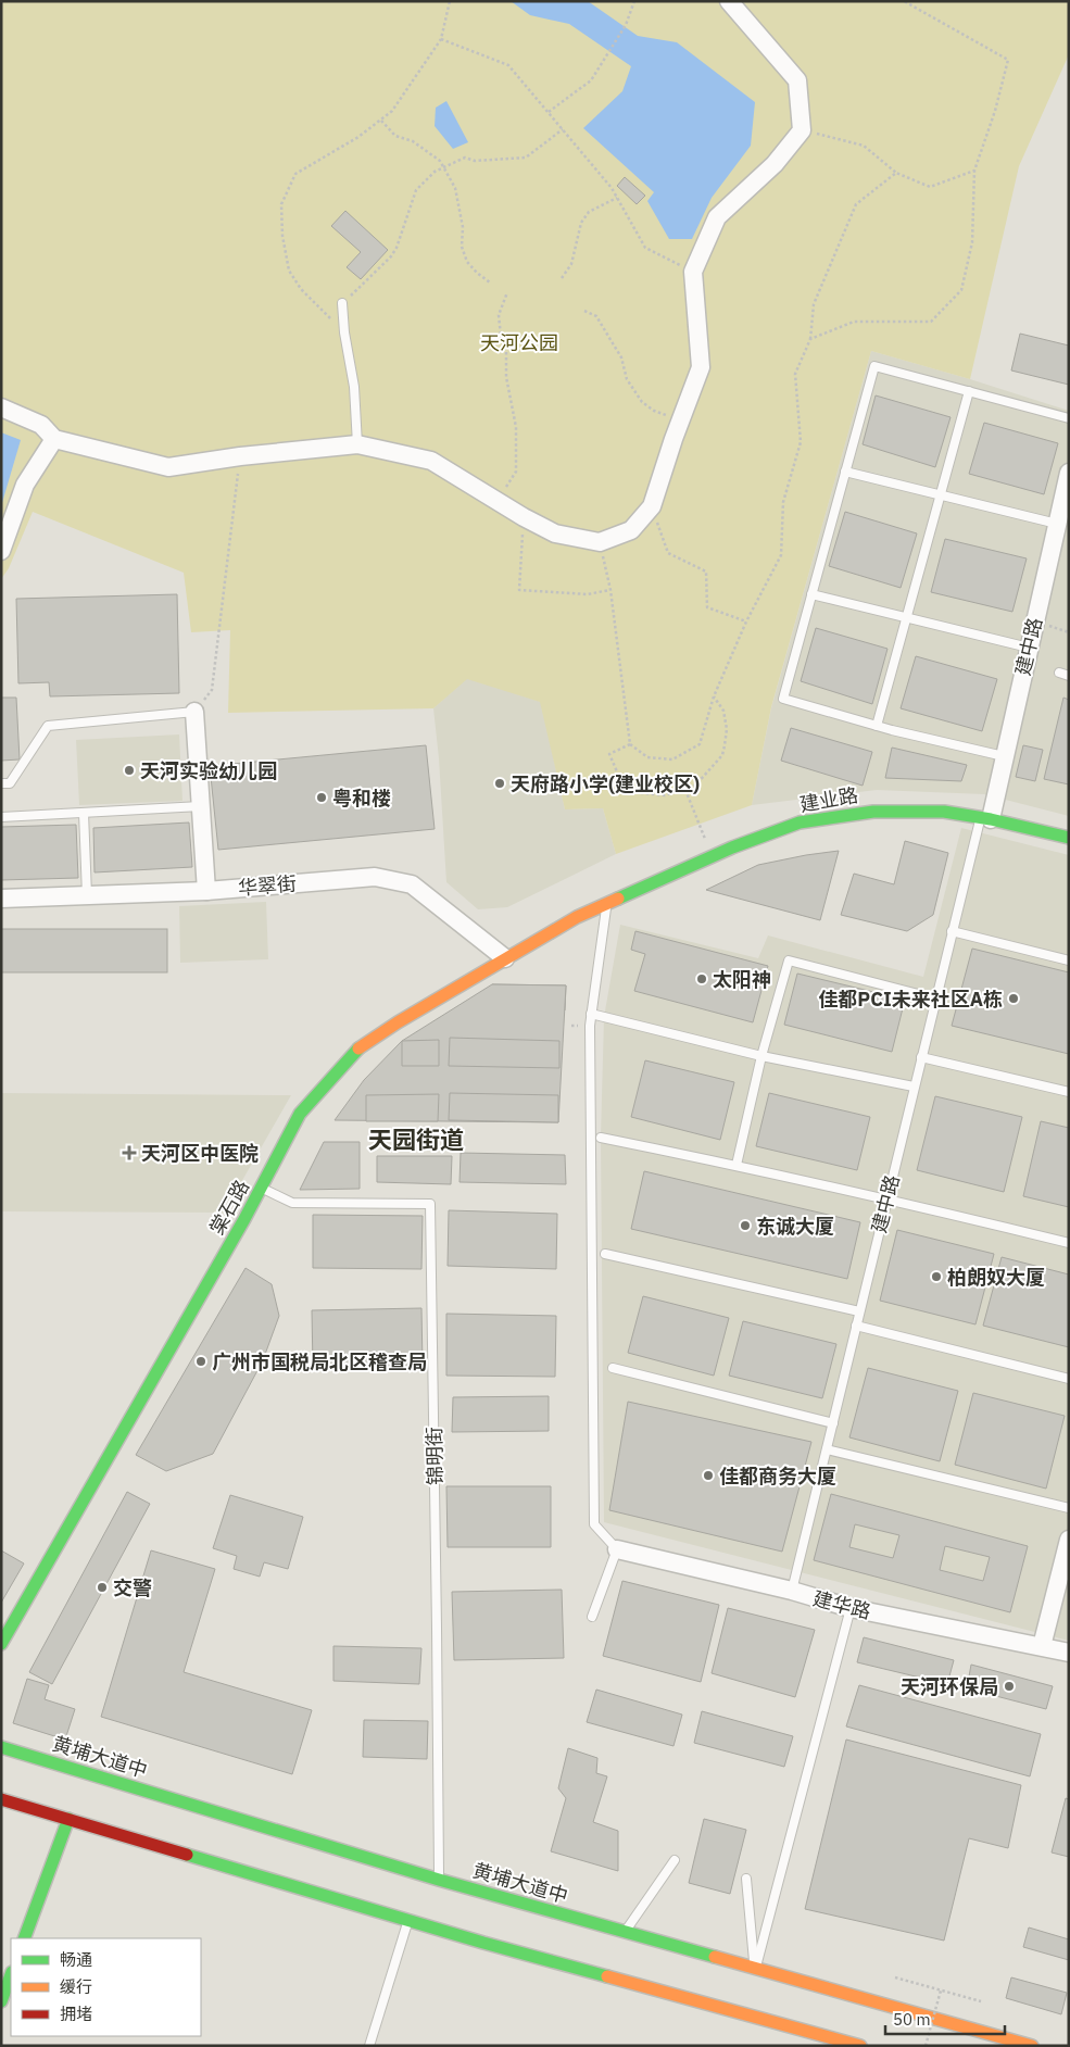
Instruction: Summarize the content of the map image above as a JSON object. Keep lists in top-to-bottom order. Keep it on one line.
{"streets":{"main road":["建业路","棠石路","黄埔大道中"],"street":["建中路","华翠街","建华路"],"lane":["锦明街"]},"crossings":[["建中路","建业路"],["建中路","建华路"],["建业路","棠石路"],["华翠街","棠石路"],["棠石路","锦明街"],["锦明街","黄埔大道中"]],"districts":["天园街道"],"parks":["天河公园"],"places":{"other":["天河实验幼儿园","天府路小学(建业校区)","粤和楼","太阳神","佳都PCI未来社区A栋","东诚大厦","柏朗奴大厦","广州市国税局北区稽查局","佳都商务大厦","交警","天河环保局"],"health":["天河区中医院"]},"legend":["畅通","缓行","拥堵"],"scale_bar":"50 m"}
